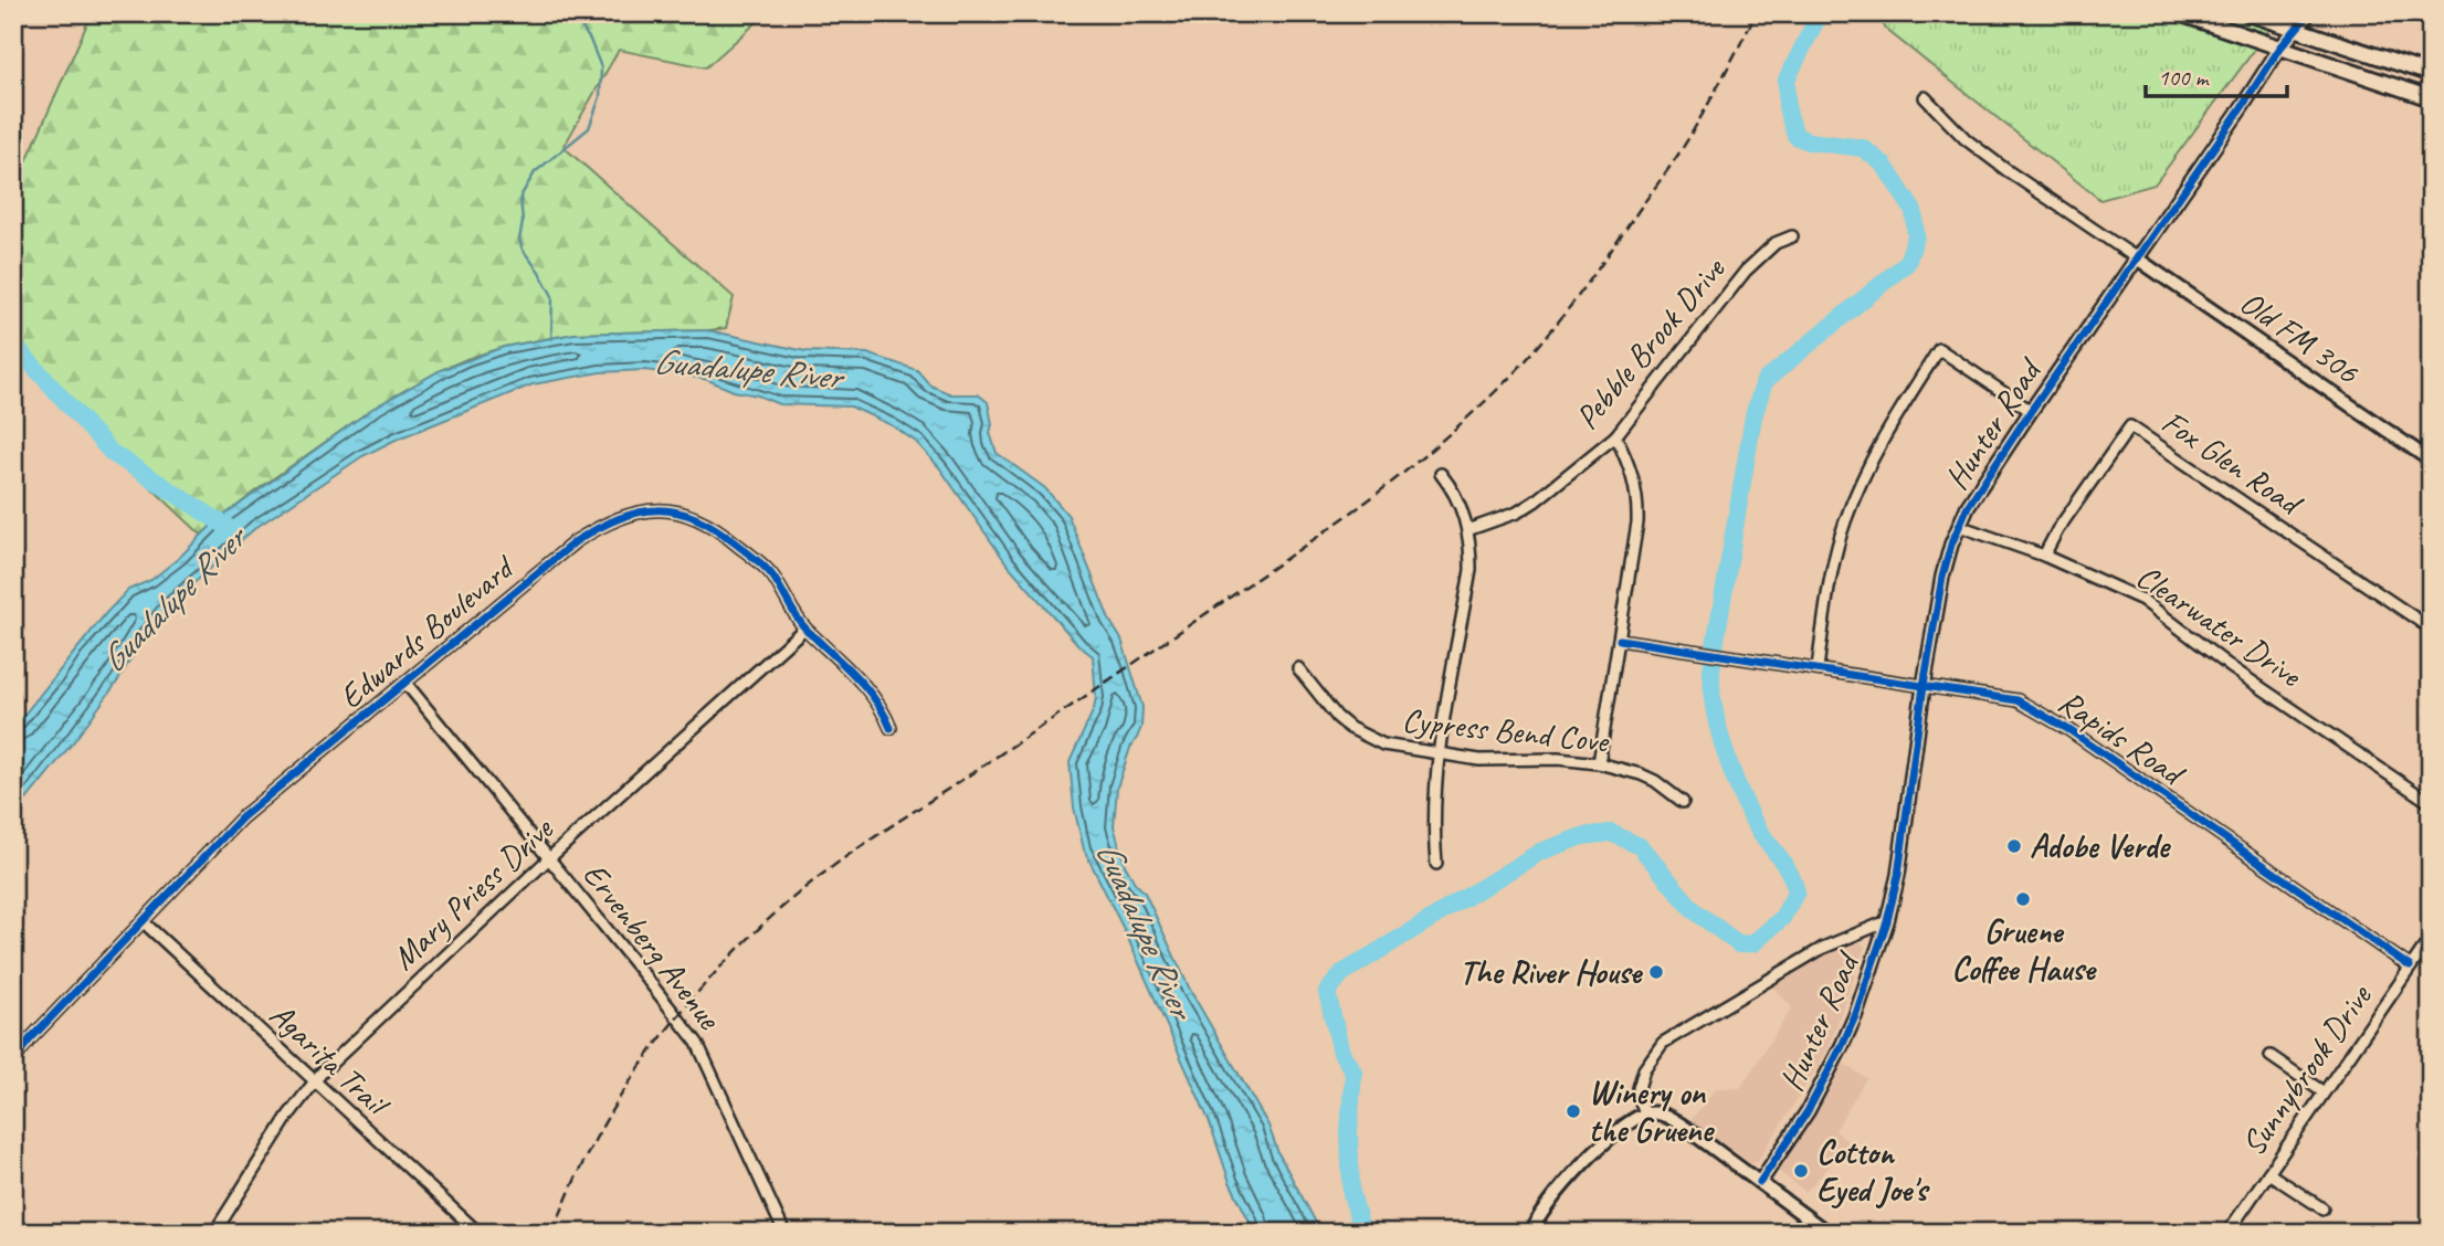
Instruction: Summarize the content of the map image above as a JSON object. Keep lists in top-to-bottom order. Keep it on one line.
{"streets":{"street":["Old FM 306","Pebble Brook Drive","Hunter Road","Fox Glen Road","Clearwater Drive","Edwards Boulevard","Cypress Bend Cove","Rapids Road","Mary Priess Drive","Ervenberg Avenue","Agarita Trail","Sunnybrook Drive"]},"crossings":[["Old FM 306","Hunter Road"],["Hunter Road","Clearwater Drive"],["Hunter Road","Rapids Road"],["Fox Glen Road","Clearwater Drive"],["Edwards Boulevard","Mary Priess Drive"],["Edwards Boulevard","Ervenberg Avenue"],["Edwards Boulevard","Agarita Trail"],["Rapids Road","Sunnybrook Drive"],["Mary Priess Drive","Ervenberg Avenue"],["Mary Priess Drive","Agarita Trail"]],"water":["Guadalupe River"],"places":["Adobe Verde","Gruene Coffee Hause","The River House","Winery on the Gruene","Cotton Eyed Joe's"],"scale_bar":"100 m"}
